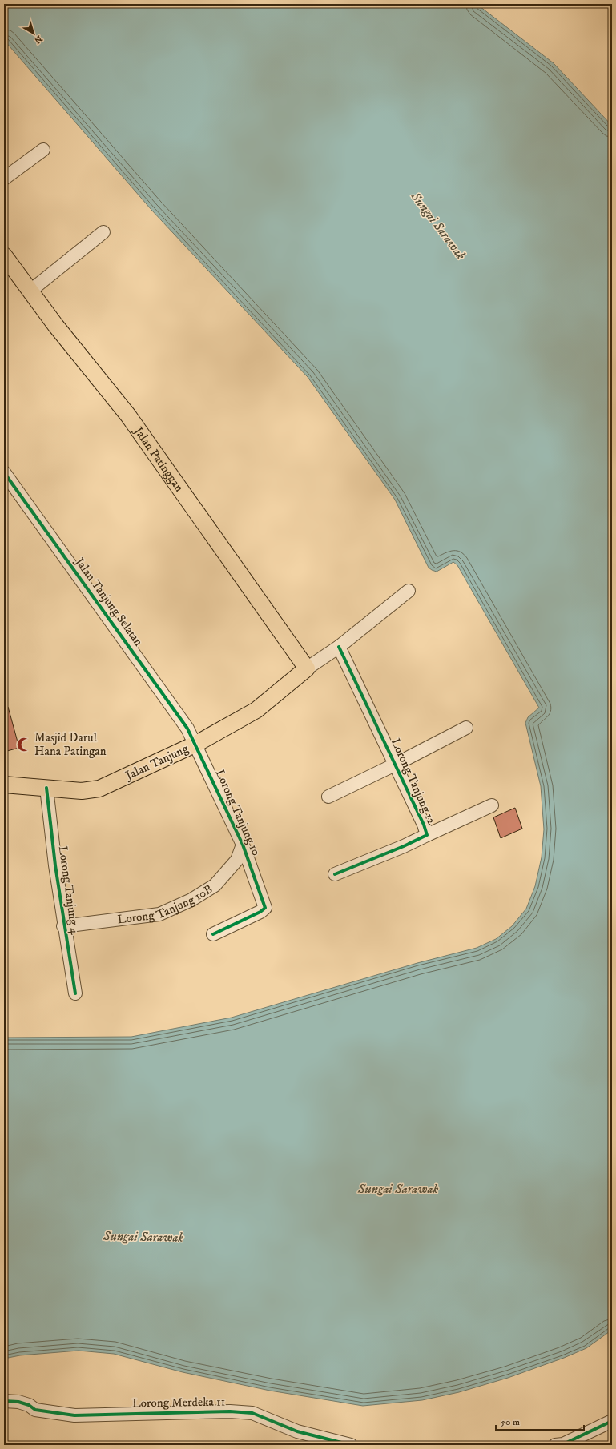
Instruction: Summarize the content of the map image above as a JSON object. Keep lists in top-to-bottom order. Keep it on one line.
{"streets":{"main road":["Jalan Patinggan","Jalan Tanjung"],"street":["Jalan Tanjung Selatan","Lorong Tanjung 12","Lorong Tanjung 10","Lorong Tanjung 4","Lorong Tanjung 10B","Lorong Merdeka 11"]},"crossings":[["Jalan Patinggan","Jalan Tanjung"],["Jalan Tanjung Selatan","Jalan Tanjung"],["Jalan Tanjung Selatan","Lorong Tanjung 10"],["Jalan Tanjung","Lorong Tanjung 10"],["Jalan Tanjung","Lorong Tanjung 4"],["Lorong Tanjung 10","Lorong Tanjung 10B"],["Lorong Tanjung 4","Lorong Tanjung 10B"]],"water":["Sungai Sarawak"],"places":{"mosque":["Masjid Darul Hana Patingan"]},"scale_bar":"50 m","north":"bottom right"}
